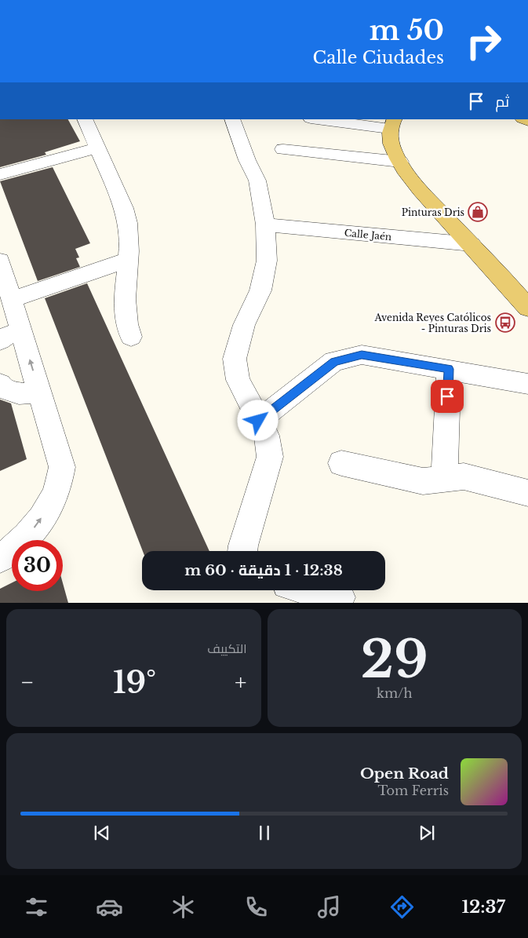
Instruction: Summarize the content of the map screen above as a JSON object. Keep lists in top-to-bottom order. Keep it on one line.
{"streets":{"street":["Calle Jaén"]},"places":{"shop":["Pinturas Dris"],"bus stop":["Avenida Reyes Católicos - Pinturas Dris"]},"page":{"turn":["50 m","Calle Ciudades"],"then":"ثم","limit":"30","trip":"12:38 · 1 دقيقة · 60 m","tile":[["29","km/h"],"التكييف"],"heat":["−","19°","+"],"song":["Open Road","Tom Ferris"],"tabs":"12:37"}}
